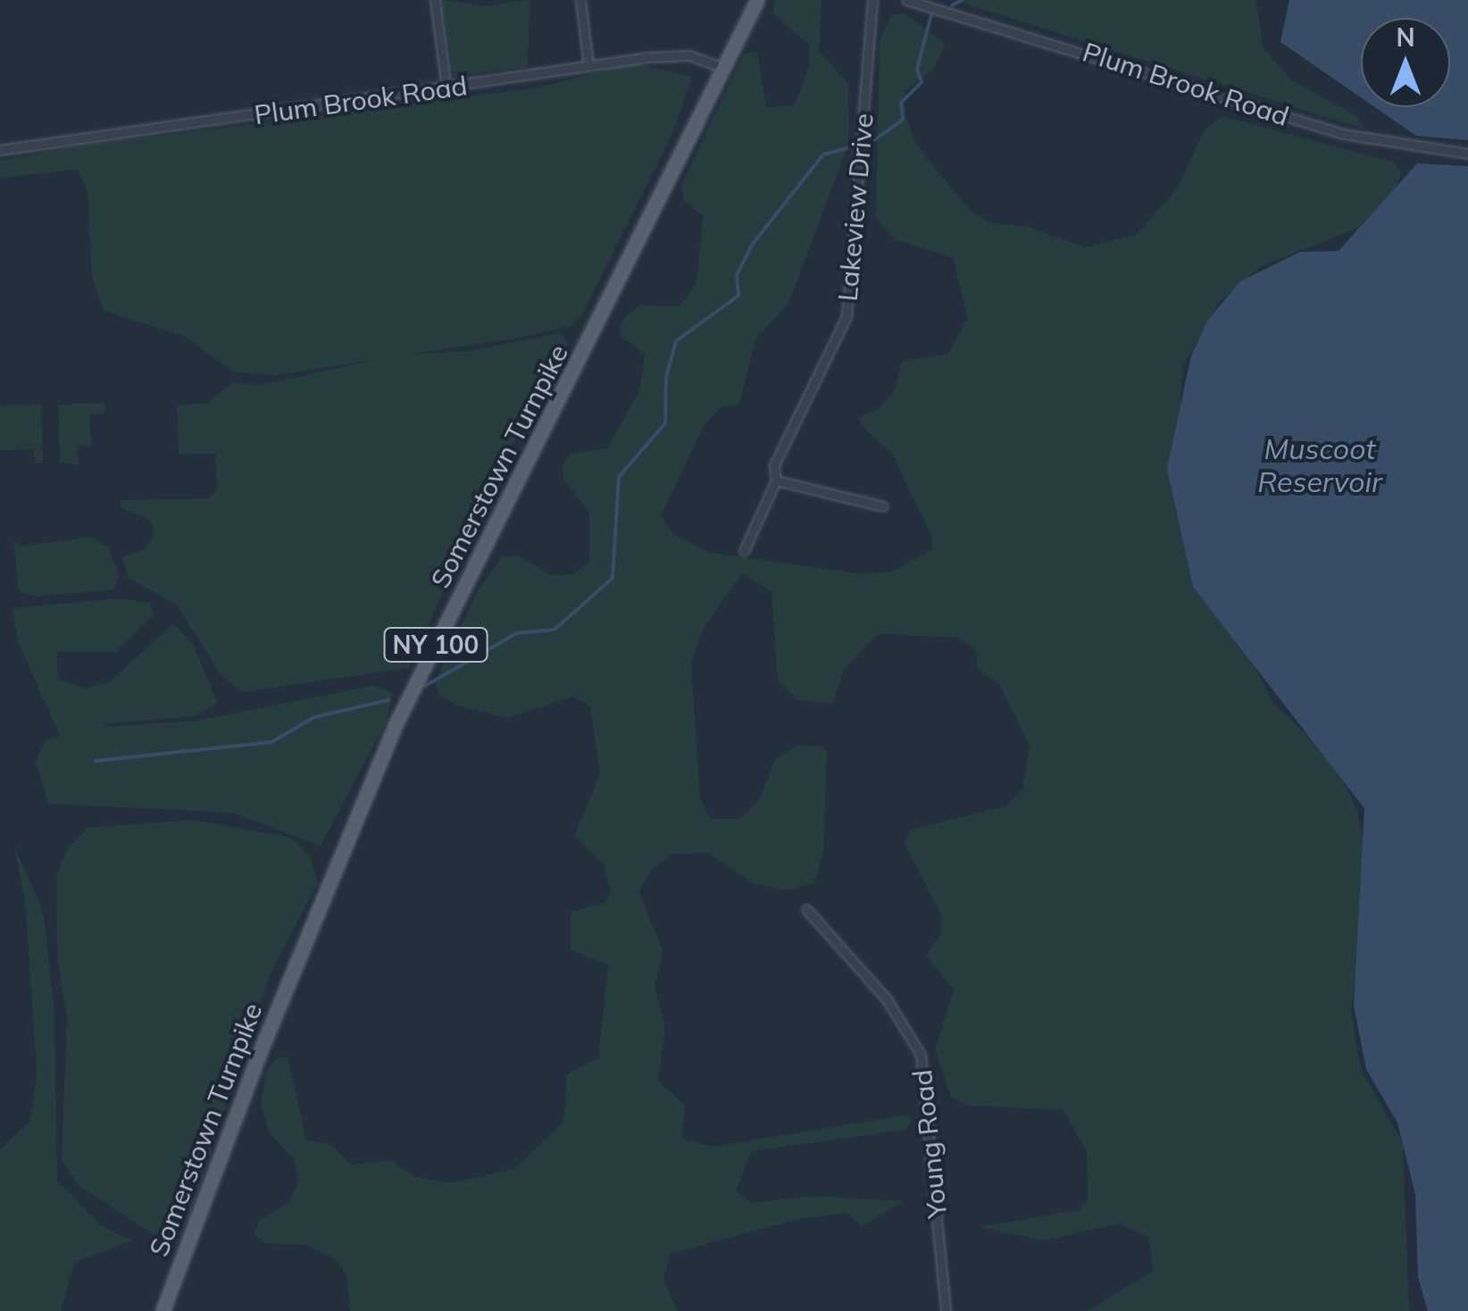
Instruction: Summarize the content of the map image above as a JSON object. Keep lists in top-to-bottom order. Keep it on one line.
{"streets":{"main road":["Somerstown Turnpike","NY 100"],"street":["Plum Brook Road","Lakeview Drive","Young Road"]},"crossings":[["Plum Brook Road","Somerstown Turnpike"]],"water":["Muscoot Reservoir"],"north":"top"}
